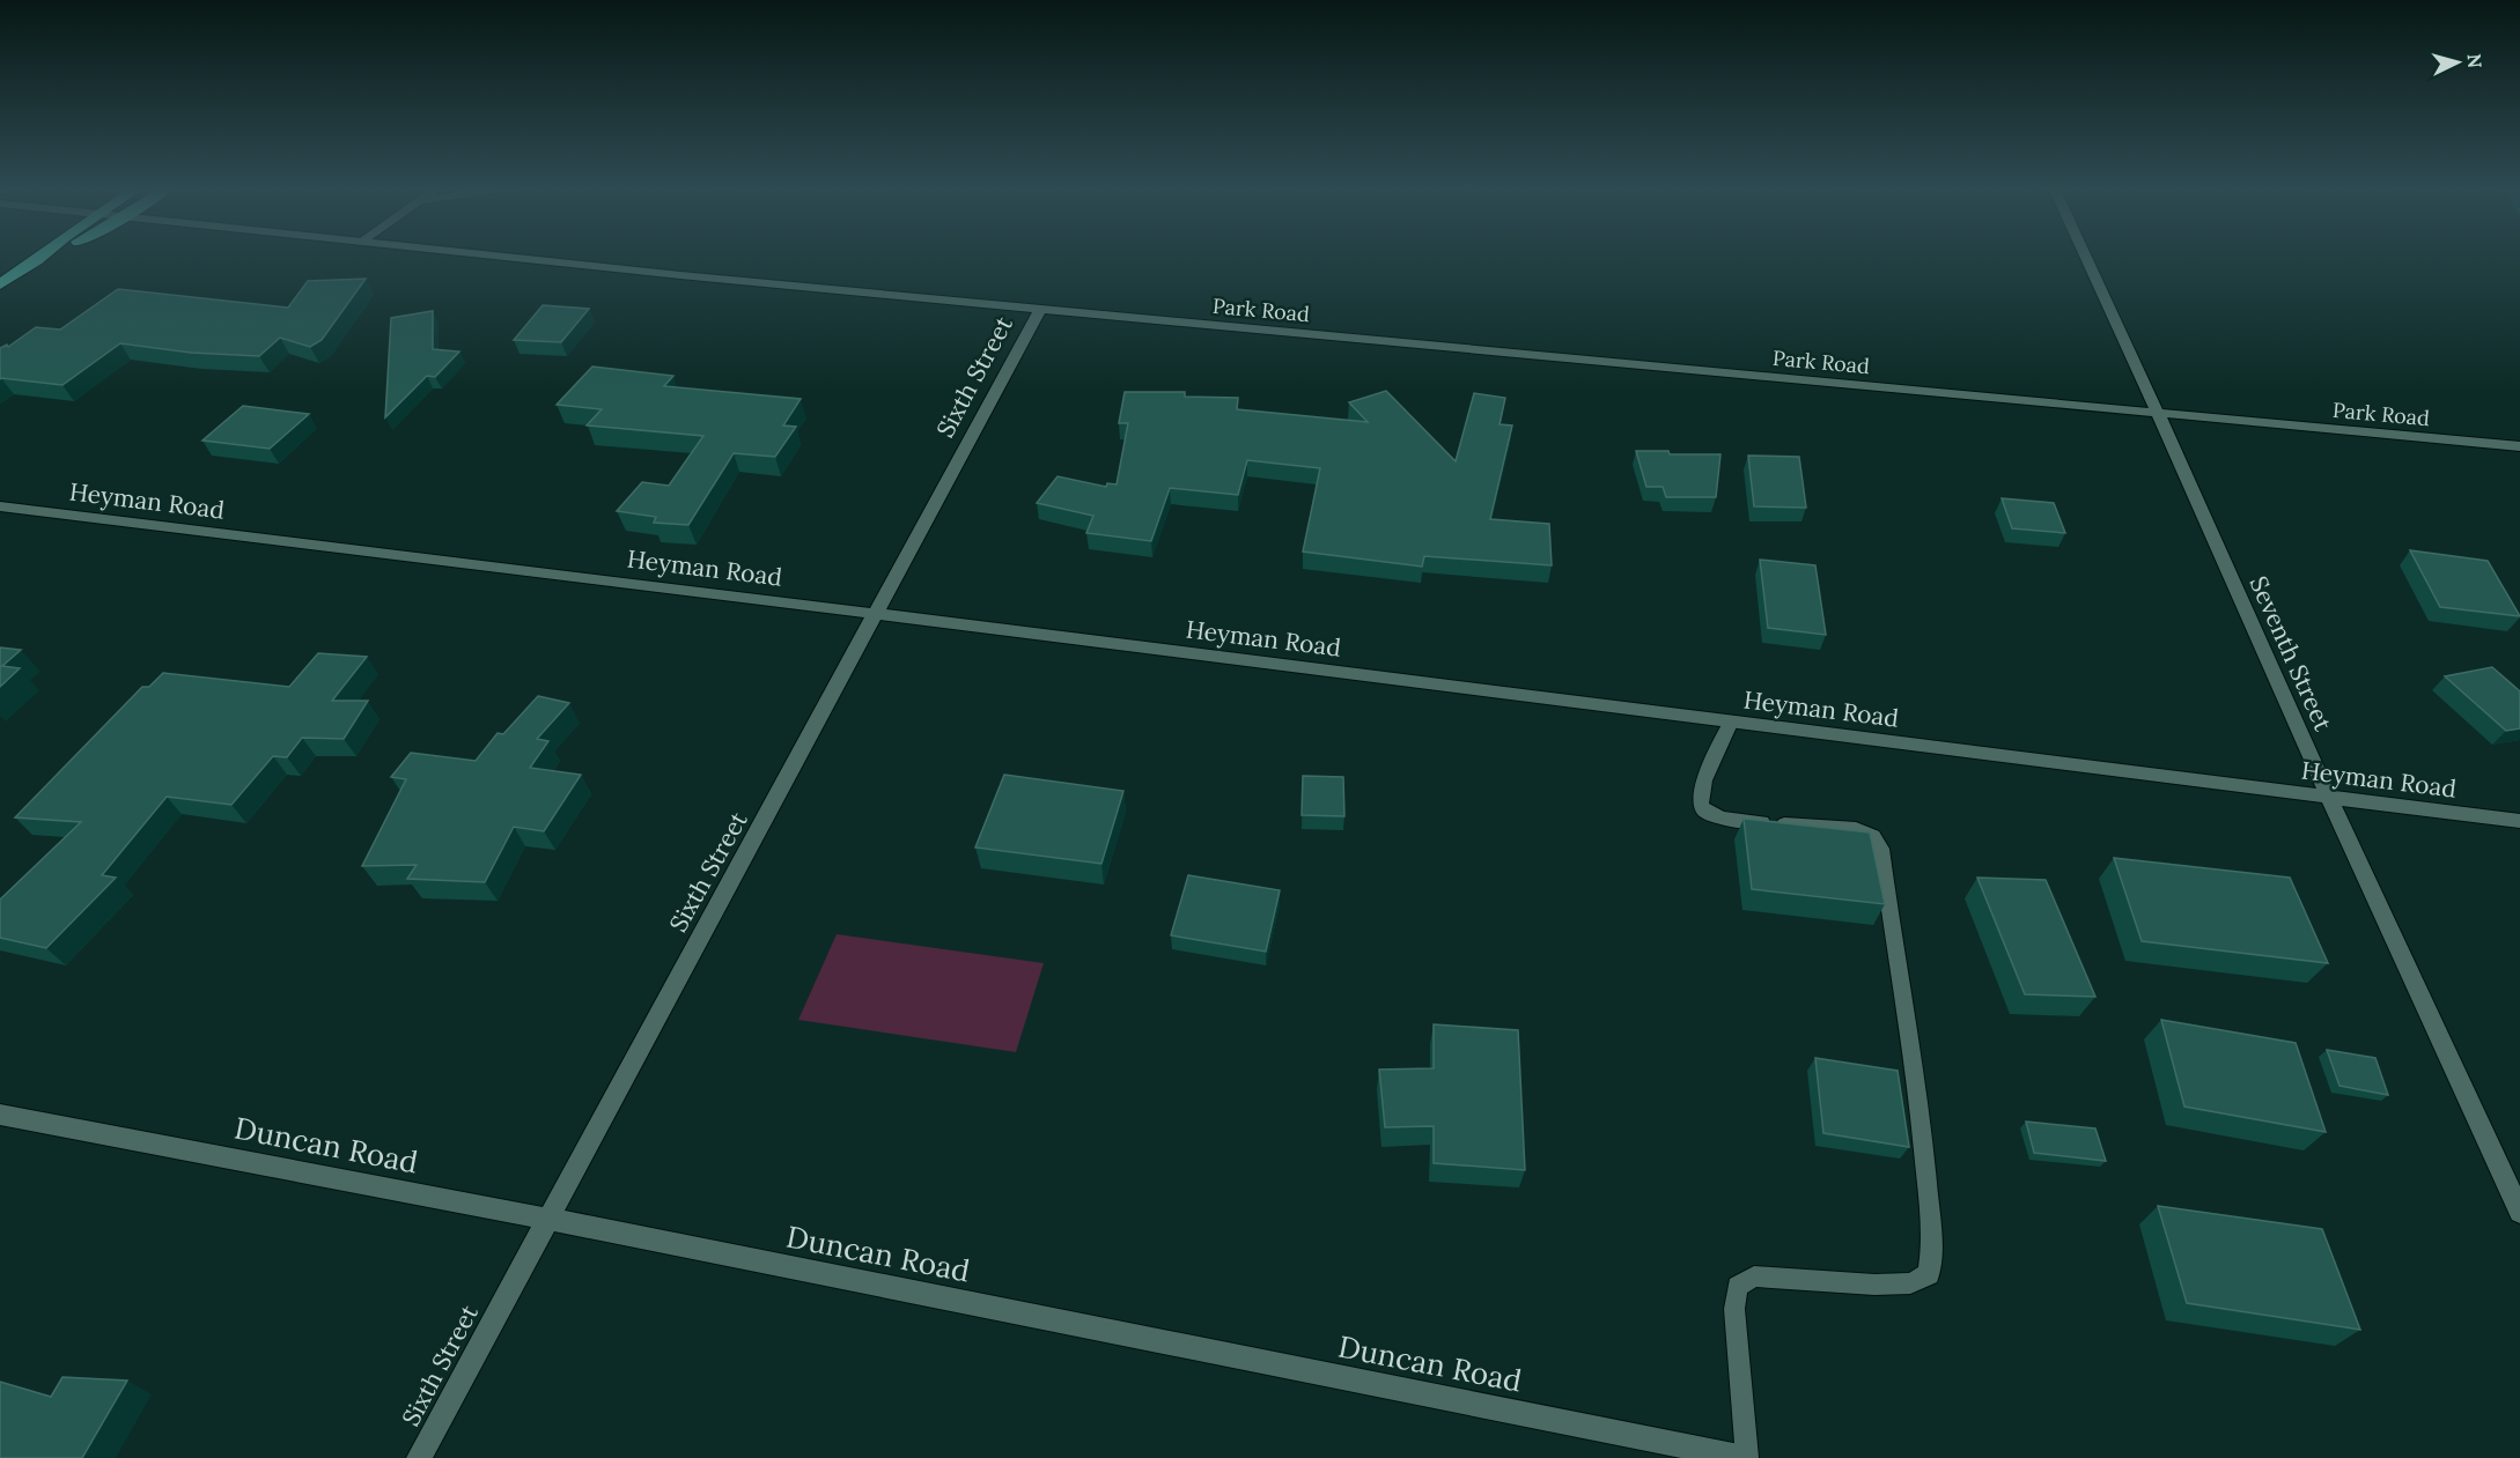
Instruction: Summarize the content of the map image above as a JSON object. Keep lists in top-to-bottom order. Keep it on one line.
{"streets":{"street":["Park Road","Sixth Street","Heyman Road","Seventh Street","Duncan Road"]},"crossings":[["Park Road","Sixth Street"],["Park Road","Seventh Street"],["Sixth Street","Heyman Road"],["Sixth Street","Duncan Road"],["Heyman Road","Seventh Street"]],"north":"right"}
